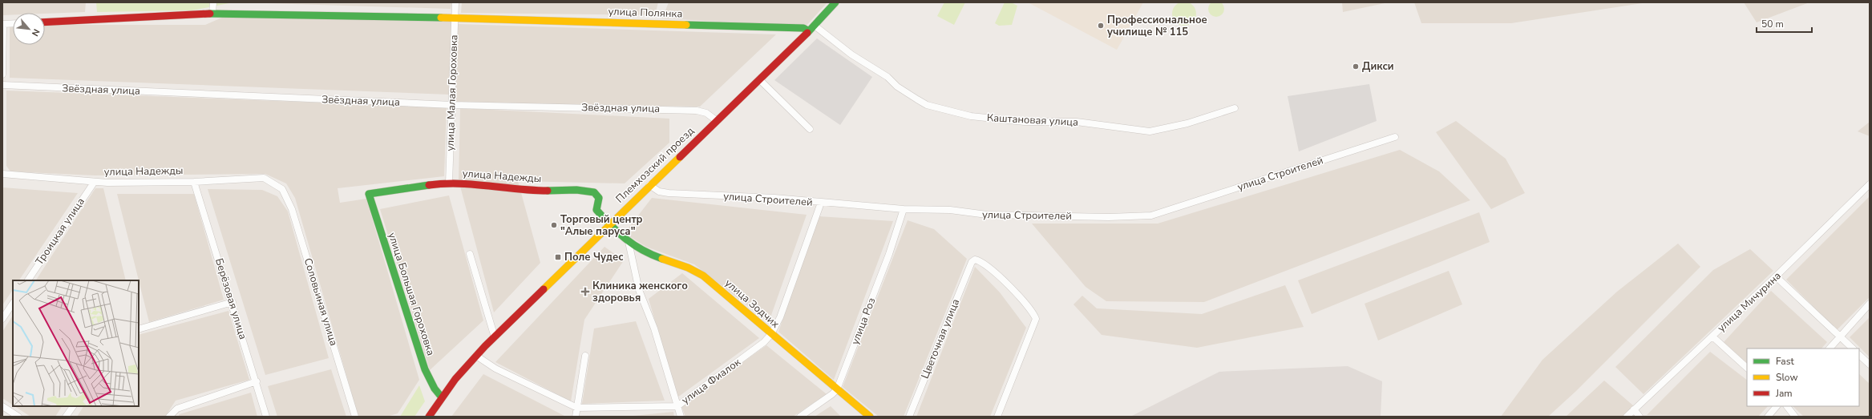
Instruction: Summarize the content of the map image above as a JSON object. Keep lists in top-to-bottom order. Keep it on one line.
{"streets":{"street":["улица Полянка","Звёздная улица","улица Малая Гороховка","Каштановая улица","Племхозский проезд","улица Надежды","улица Строителей","Троицкая улица","улица Большая Гороховка","Берёзовая улица","Соловьиная улица","улица Мичурина","улица Зодчих","улица Роз","Цветочная улица","улица Фиалок"]},"crossings":[["улица Полянка","улица Малая Гороховка"],["улица Полянка","Племхозский проезд"],["Звёздная улица","улица Малая Гороховка"],["Звёздная улица","Племхозский проезд"],["улица Малая Гороховка","улица Надежды"],["Каштановая улица","Племхозский проезд"],["Племхозский проезд","улица Надежды"],["Племхозский проезд","улица Строителей"],["Племхозский проезд","улица Большая Гороховка"],["Племхозский проезд","улица Зодчих"],["Племхозский проезд","улица Фиалок"],["улица Надежды","Троицкая улица"],["улица Надежды","улица Большая Гороховка"],["улица Надежды","Берёзовая улица"],["улица Надежды","Соловьиная улица"],["улица Надежды","улица Зодчих"],["улица Строителей","улица Роз"],["улица Строителей","улица Фиалок"],["улица Зодчих","улица Роз"],["улица Зодчих","улица Фиалок"]],"places":{"other":["Профессиональное училище № 115","Дикси","Торговый центр \"Алые паруса\""],"transit":["Поле Чудес"],"health":["Клиника женского здоровья"]},"legend":["Fast","Slow","Jam"],"scale_bar":"50 m","north":"bottom right"}
